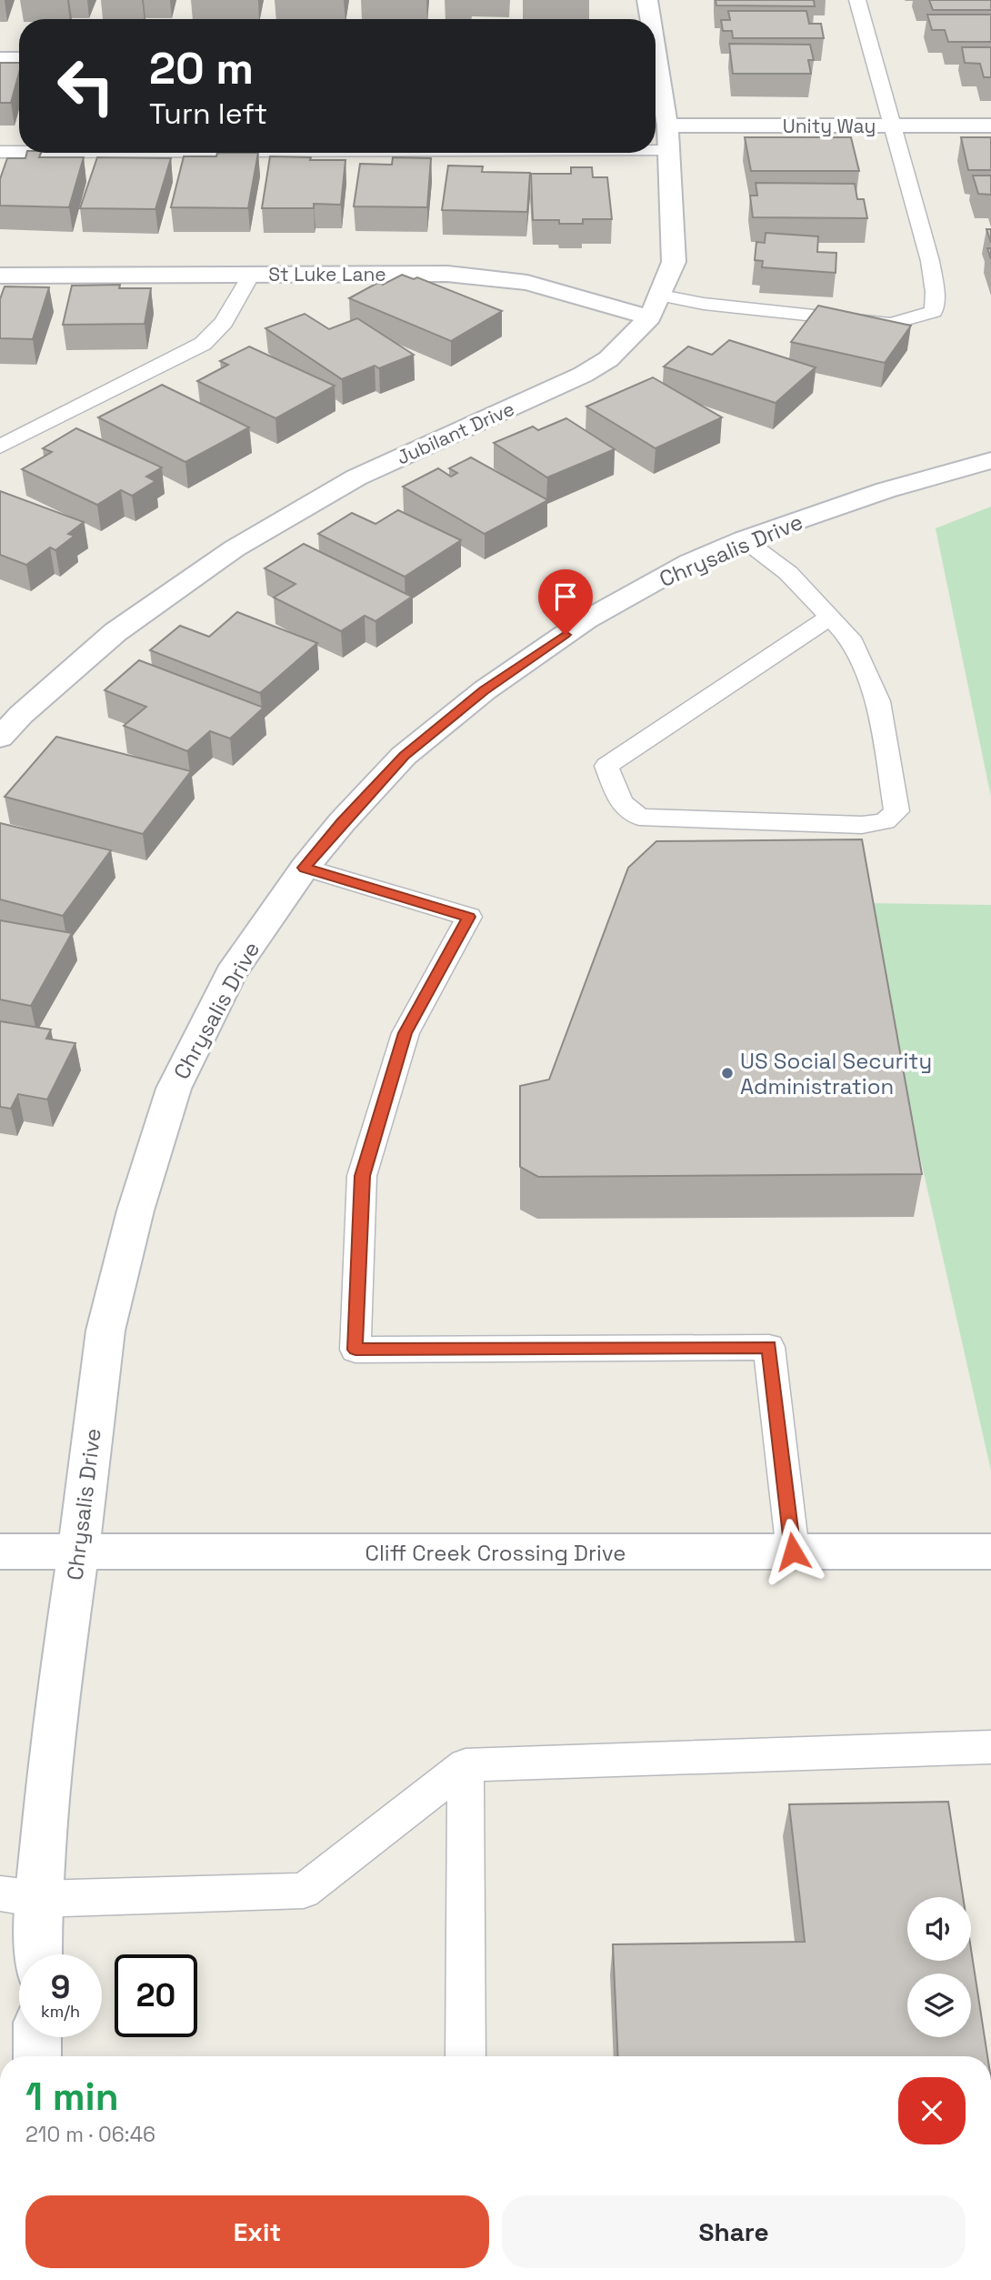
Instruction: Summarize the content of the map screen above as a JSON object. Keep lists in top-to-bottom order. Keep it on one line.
{"streets":{"street":["Unity Way","St Luke Lane","Jubilant Drive","Chrysalis Drive","Cliff Creek Crossing Drive"]},"crossings":[["Unity Way","Jubilant Drive"],["St Luke Lane","Jubilant Drive"],["Chrysalis Drive","Cliff Creek Crossing Drive"]],"places":["US Social Security Administration"],"page":{"turn":["20 m","Turn left"],"speed":"9 km/h","limit":"20","heading":["1 min","210 m · 06:46"],"buttons":["Exit","Share"]}}
